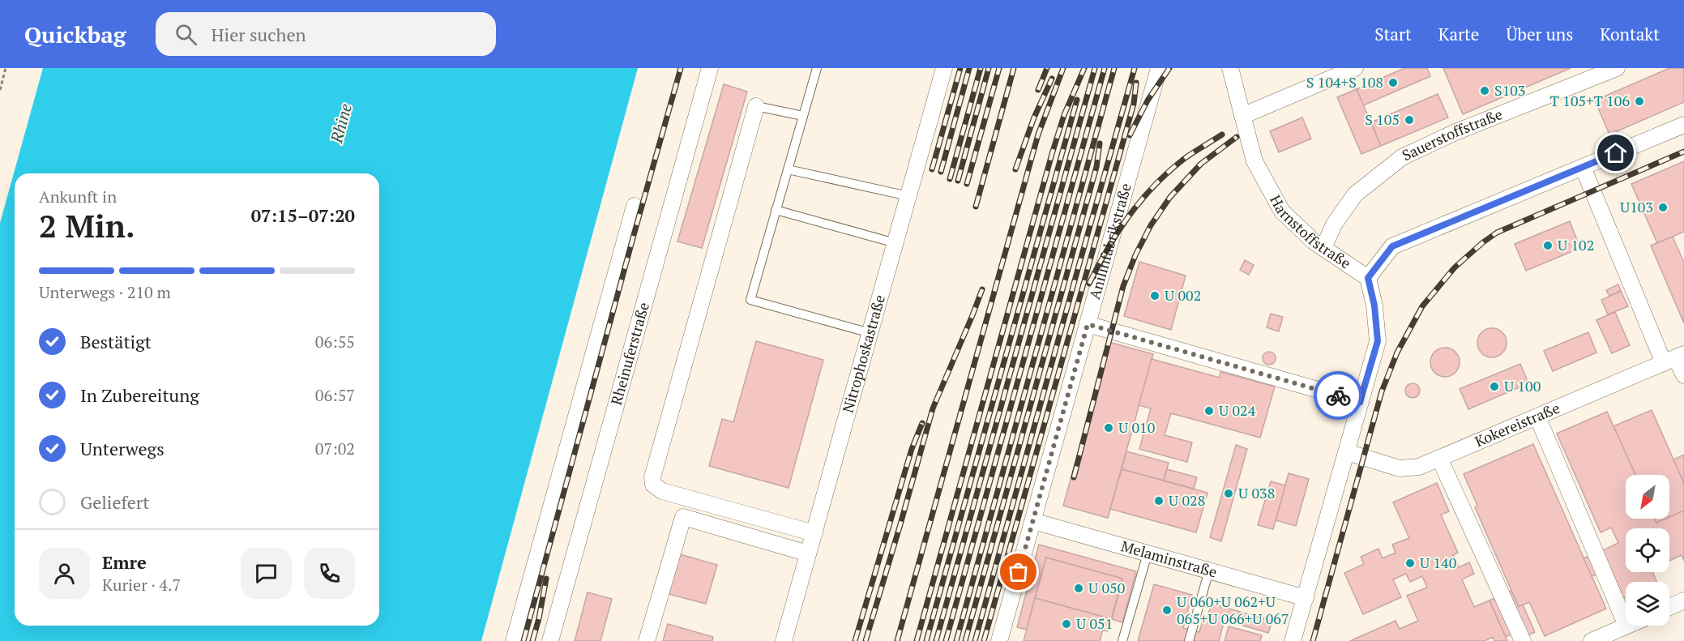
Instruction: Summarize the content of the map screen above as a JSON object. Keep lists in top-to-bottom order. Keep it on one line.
{"streets":{"street":["Sauerstoffstraße","Harnstoffstraße","Anilinfabrikstraße","Rheinuferstraße","Nitrophoskastraße","Kokereistraße","Melaminstraße"]},"crossings":[["Sauerstoffstraße","Harnstoffstraße"],["Harnstoffstraße","Kokereistraße"],["Harnstoffstraße","Melaminstraße"],["Anilinfabrikstraße","Melaminstraße"]],"water":["Rhine"],"places":["S 104+S 108","S103","T 105+T 106","S 105","U103","U 102","U 002","U 100","U 024","U 010","U 038","U 028","U 140","U 050","U 060+U 062+U 065+U 066+U 067","U 051"],"north":"bottom left","page":{"header":"Quickbag","search":"Hier suchen","nav":["Start","Karte","Über uns","Kontakt"],"heading":["2 Min.","Ankunft in","07:15–07:20"],"panel":["Emre","Kurier · 4.7"],"bar":"Unterwegs · 210 m","list":[["Bestätigt","06:55"],["In Zubereitung","06:57"],["Unterwegs","07:02"],"Geliefert"]}}
